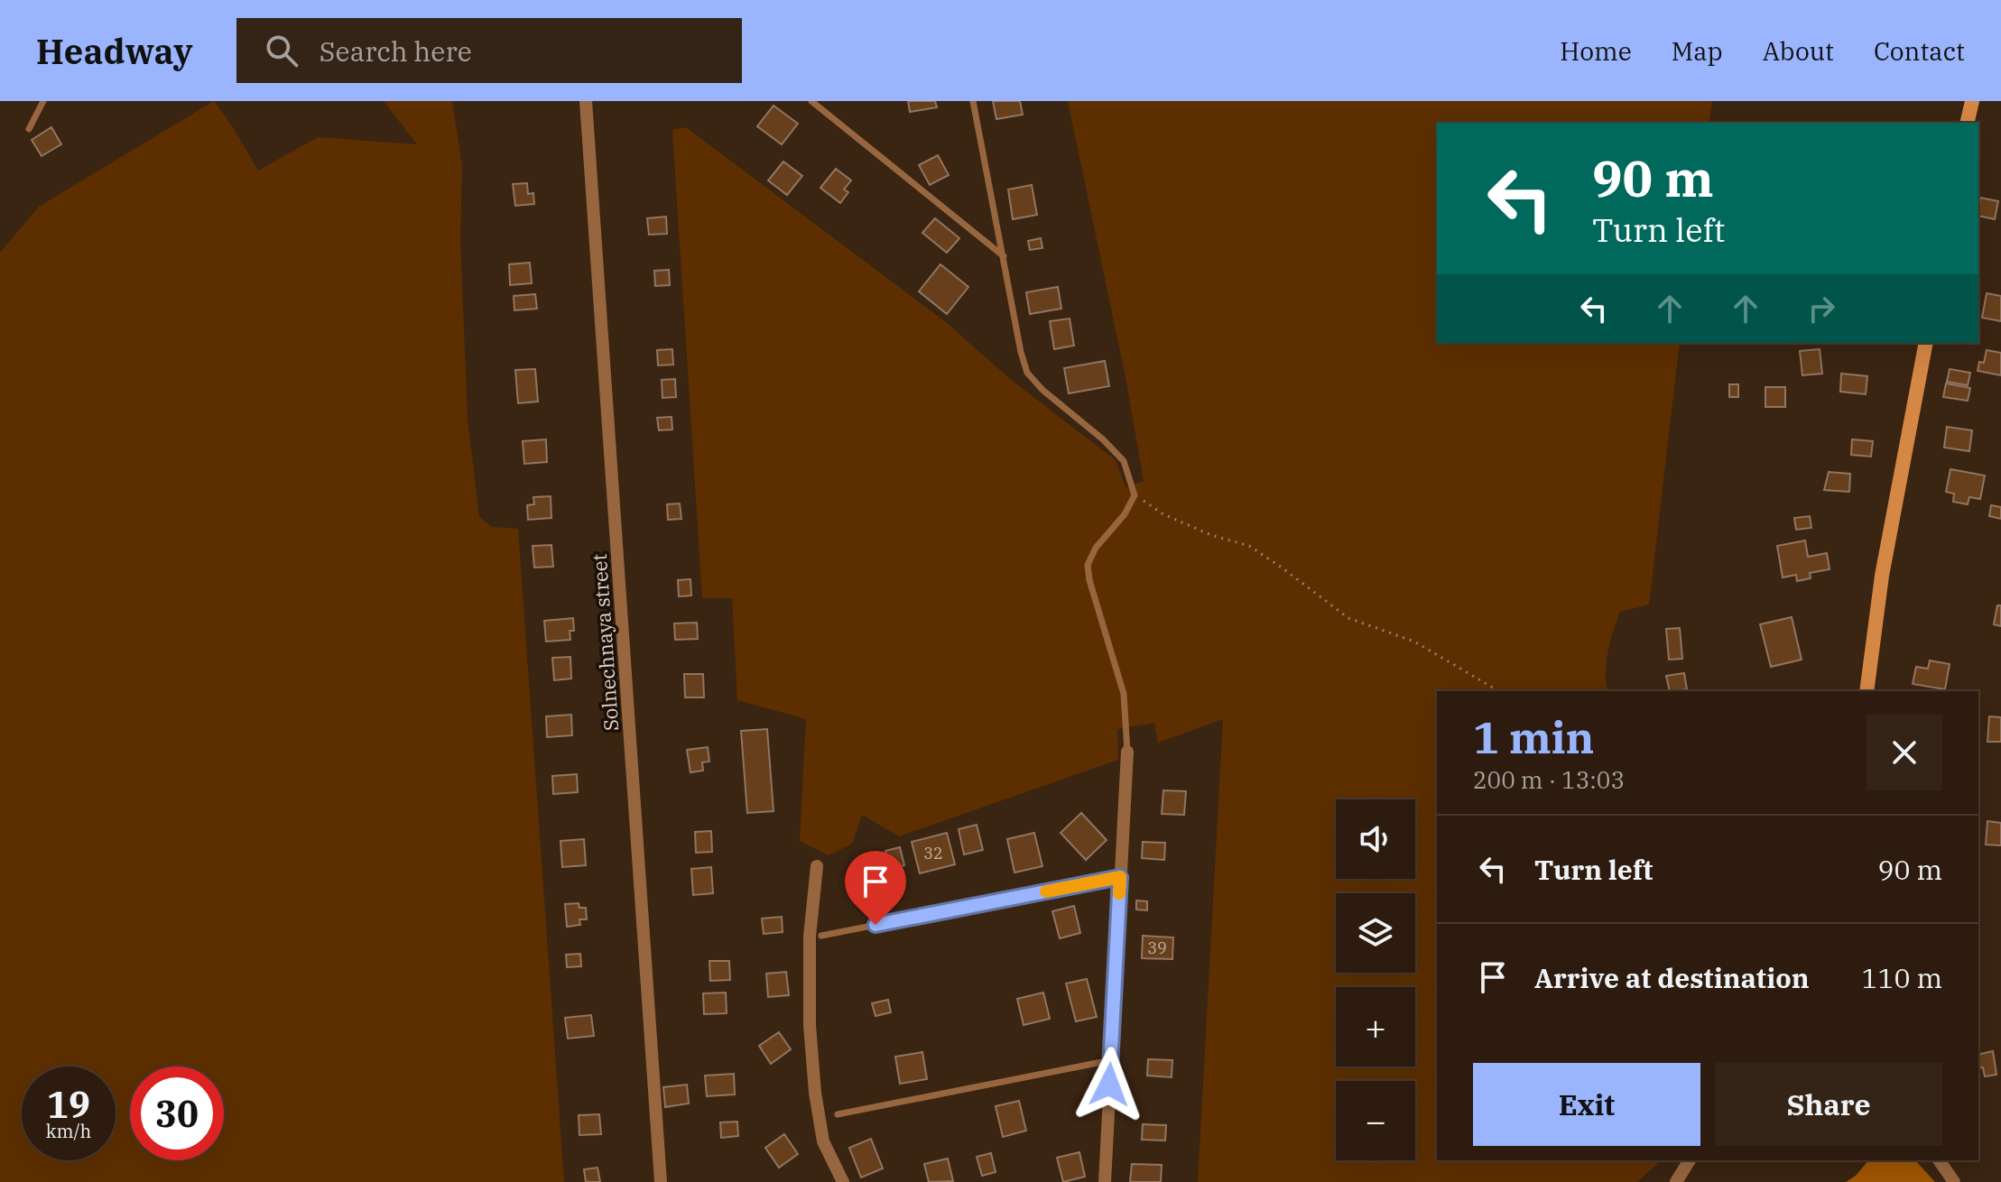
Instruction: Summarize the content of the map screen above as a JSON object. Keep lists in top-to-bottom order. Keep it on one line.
{"streets":{"street":["Solnechnaya street"]},"house_numbers":["32","39"],"page":{"header":"Headway","search":"Search here","nav":["Home","Map","About","Contact"],"turn":["90 m","Turn left"],"heading":["1 min","200 m · 13:03"],"map_buttons":["+","−"],"list":[{"name":"Turn left","value":"90 m"},{"name":"Arrive at destination","value":"110 m"}],"buttons":["Exit","Share"],"speed":"19 km/h","limit":"30"}}
